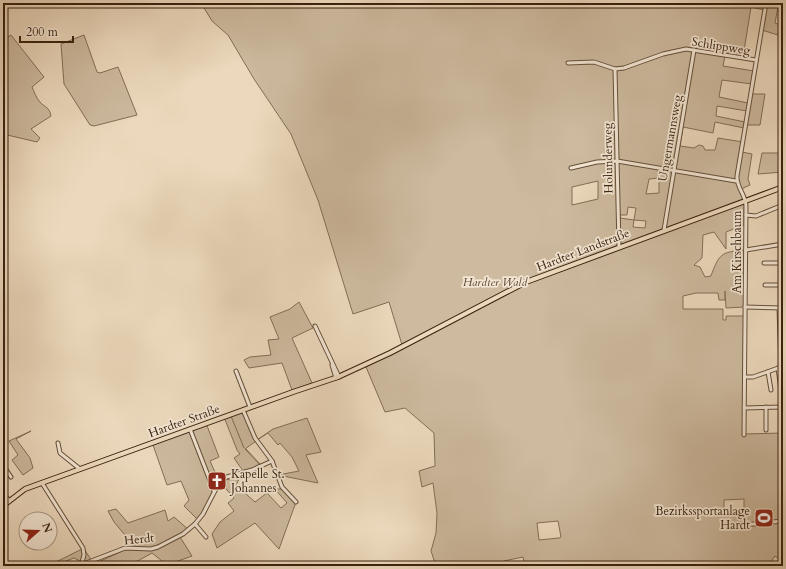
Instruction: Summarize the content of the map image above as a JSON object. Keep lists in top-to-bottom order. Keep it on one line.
{"streets":{"main road":["Hardter Landstraße","Hardter Straße"],"street":["Schlippweg","Ungermannsweg","Holunderweg","Am Kirschbaum","Herdt"]},"crossings":[["Schlippweg","Ungermannsweg"],["Schlippweg","Holunderweg"],["Ungermannsweg","Hardter Landstraße"],["Holunderweg","Hardter Landstraße"],["Hardter Landstraße","Am Kirschbaum"],["Hardter Landstraße","Hardter Straße"]],"parks":["Hardter Wald"],"places":{"church":["Kapelle St. Johannes"],"sports":["Bezirkssportanlage Hardt"]},"scale_bar":"200 m","north":"right"}
